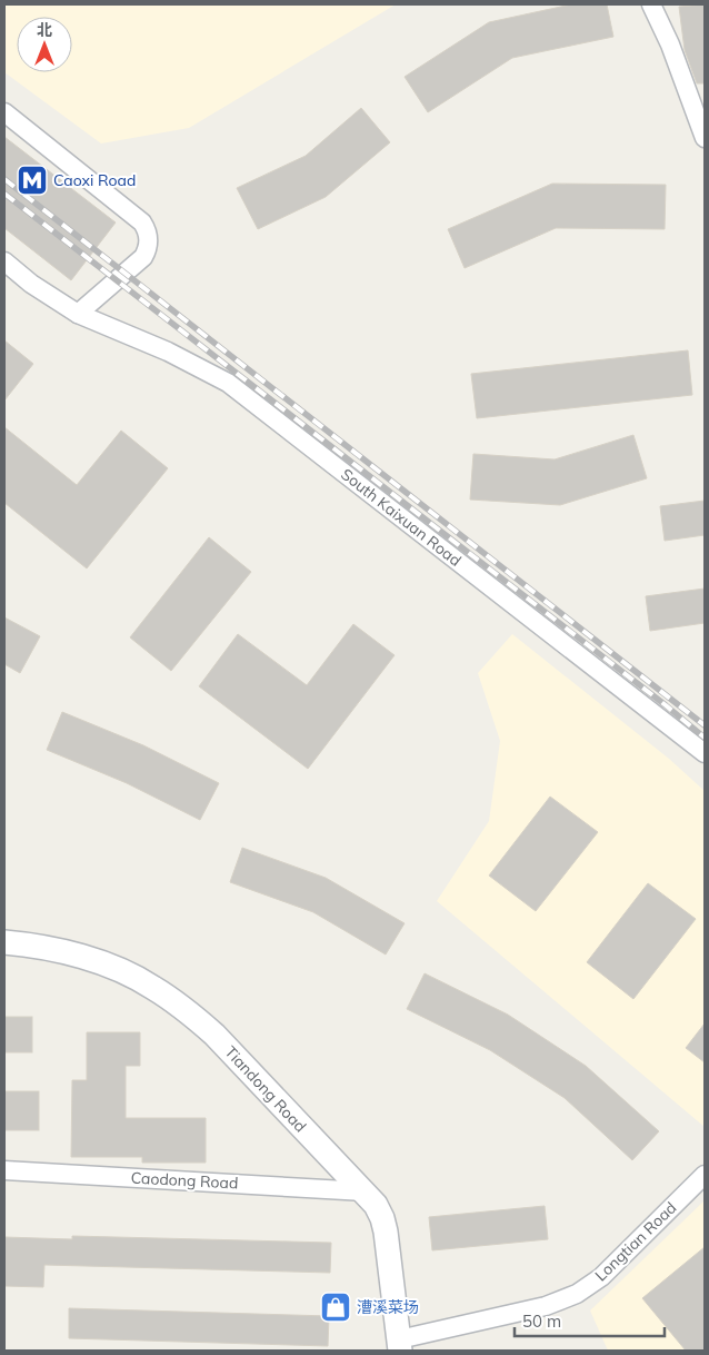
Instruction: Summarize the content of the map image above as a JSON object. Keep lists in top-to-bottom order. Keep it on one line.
{"streets":{"street":["South Kaixuan Road","Tiandong Road","Caodong Road","Longtian Road"]},"crossings":[["Tiandong Road","Caodong Road"],["Tiandong Road","Longtian Road"]],"places":{"metro station":["Caoxi Road"],"shop":["漕溪菜场"]},"scale_bar":"50 m","north":"top"}
